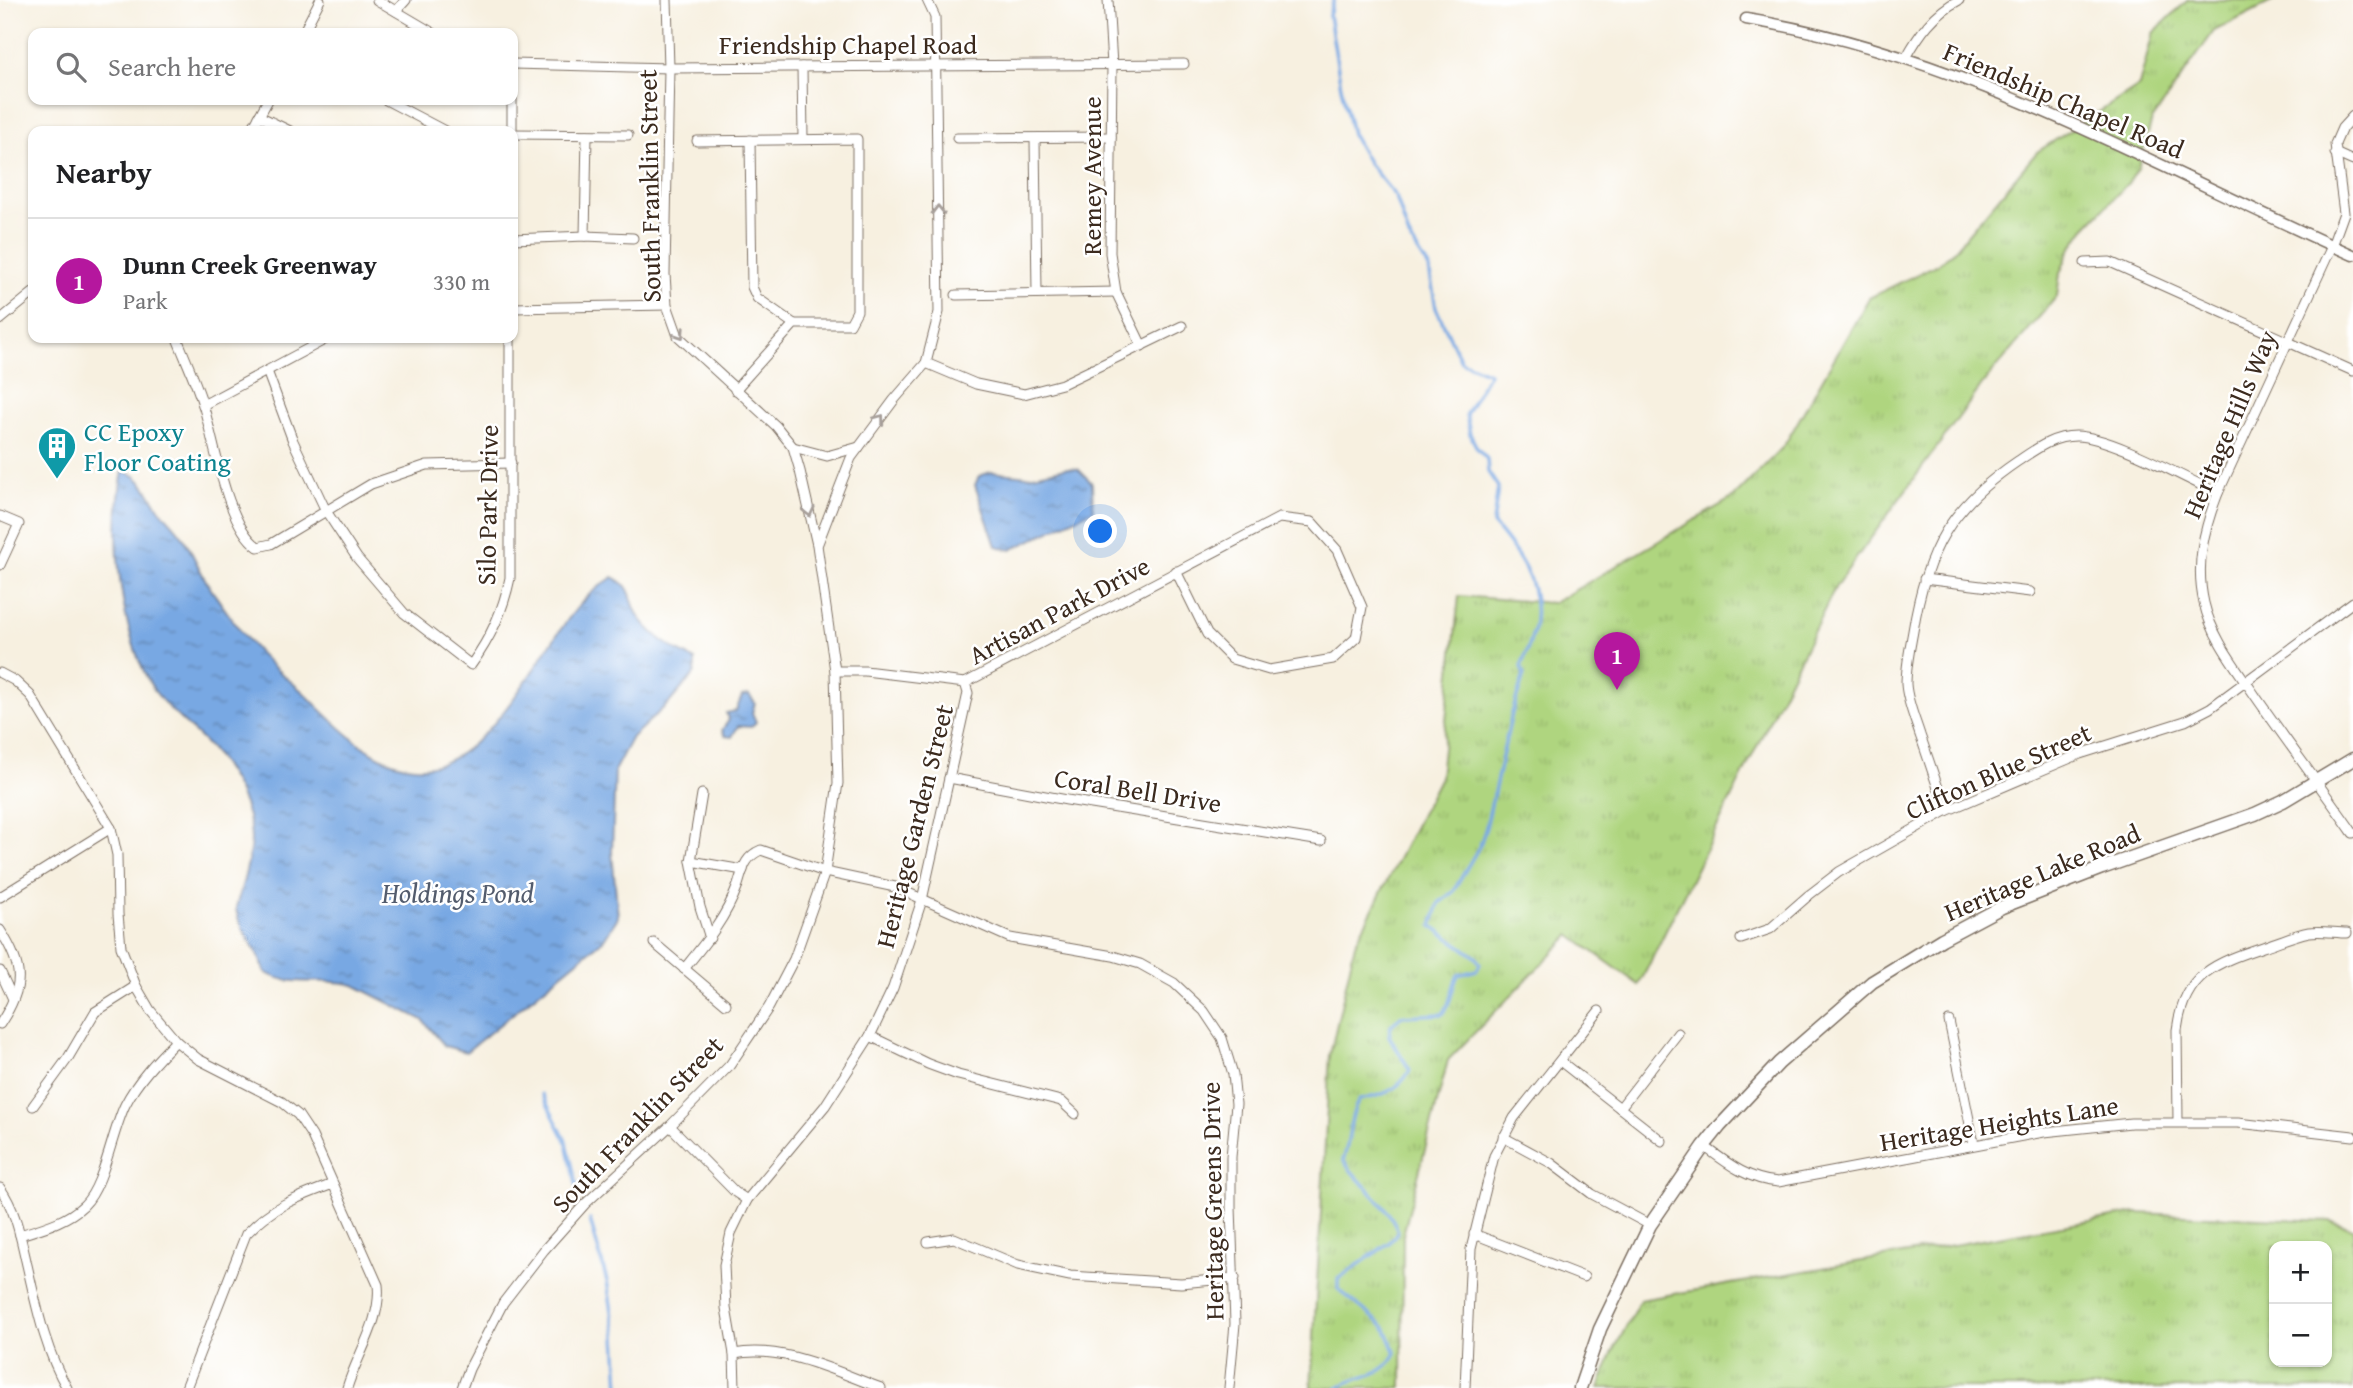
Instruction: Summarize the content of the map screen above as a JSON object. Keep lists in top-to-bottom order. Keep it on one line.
{"streets":{"main road":["Heritage Lake Road"],"street":["Friendship Chapel Road","Remey Avenue","South Franklin Street","Heritage Hills Way","Silo Park Drive","Artisan Park Drive","Clifton Blue Street","Coral Bell Drive","Heritage Garden Street","Heritage Heights Lane","Heritage Greens Drive"]},"crossings":[["Friendship Chapel Road","Remey Avenue"],["Friendship Chapel Road","South Franklin Street"],["Friendship Chapel Road","Heritage Hills Way"],["South Franklin Street","Artisan Park Drive"],["South Franklin Street","Heritage Greens Drive"],["Heritage Hills Way","Clifton Blue Street"],["Heritage Hills Way","Heritage Lake Road"],["Artisan Park Drive","Heritage Garden Street"],["Coral Bell Drive","Heritage Garden Street"],["Heritage Garden Street","Heritage Greens Drive"],["Heritage Lake Road","Heritage Heights Lane"]],"water":["Holdings Pond"],"places":{"building":["CC Epoxy Floor Coating"]},"page":{"search":"Search here","heading":"Nearby","list":[{"mark":"1","name":"Dunn Creek Greenway","note":"Park","value":"330 m"}],"pins":"1","map_buttons":["+","−"]}}
